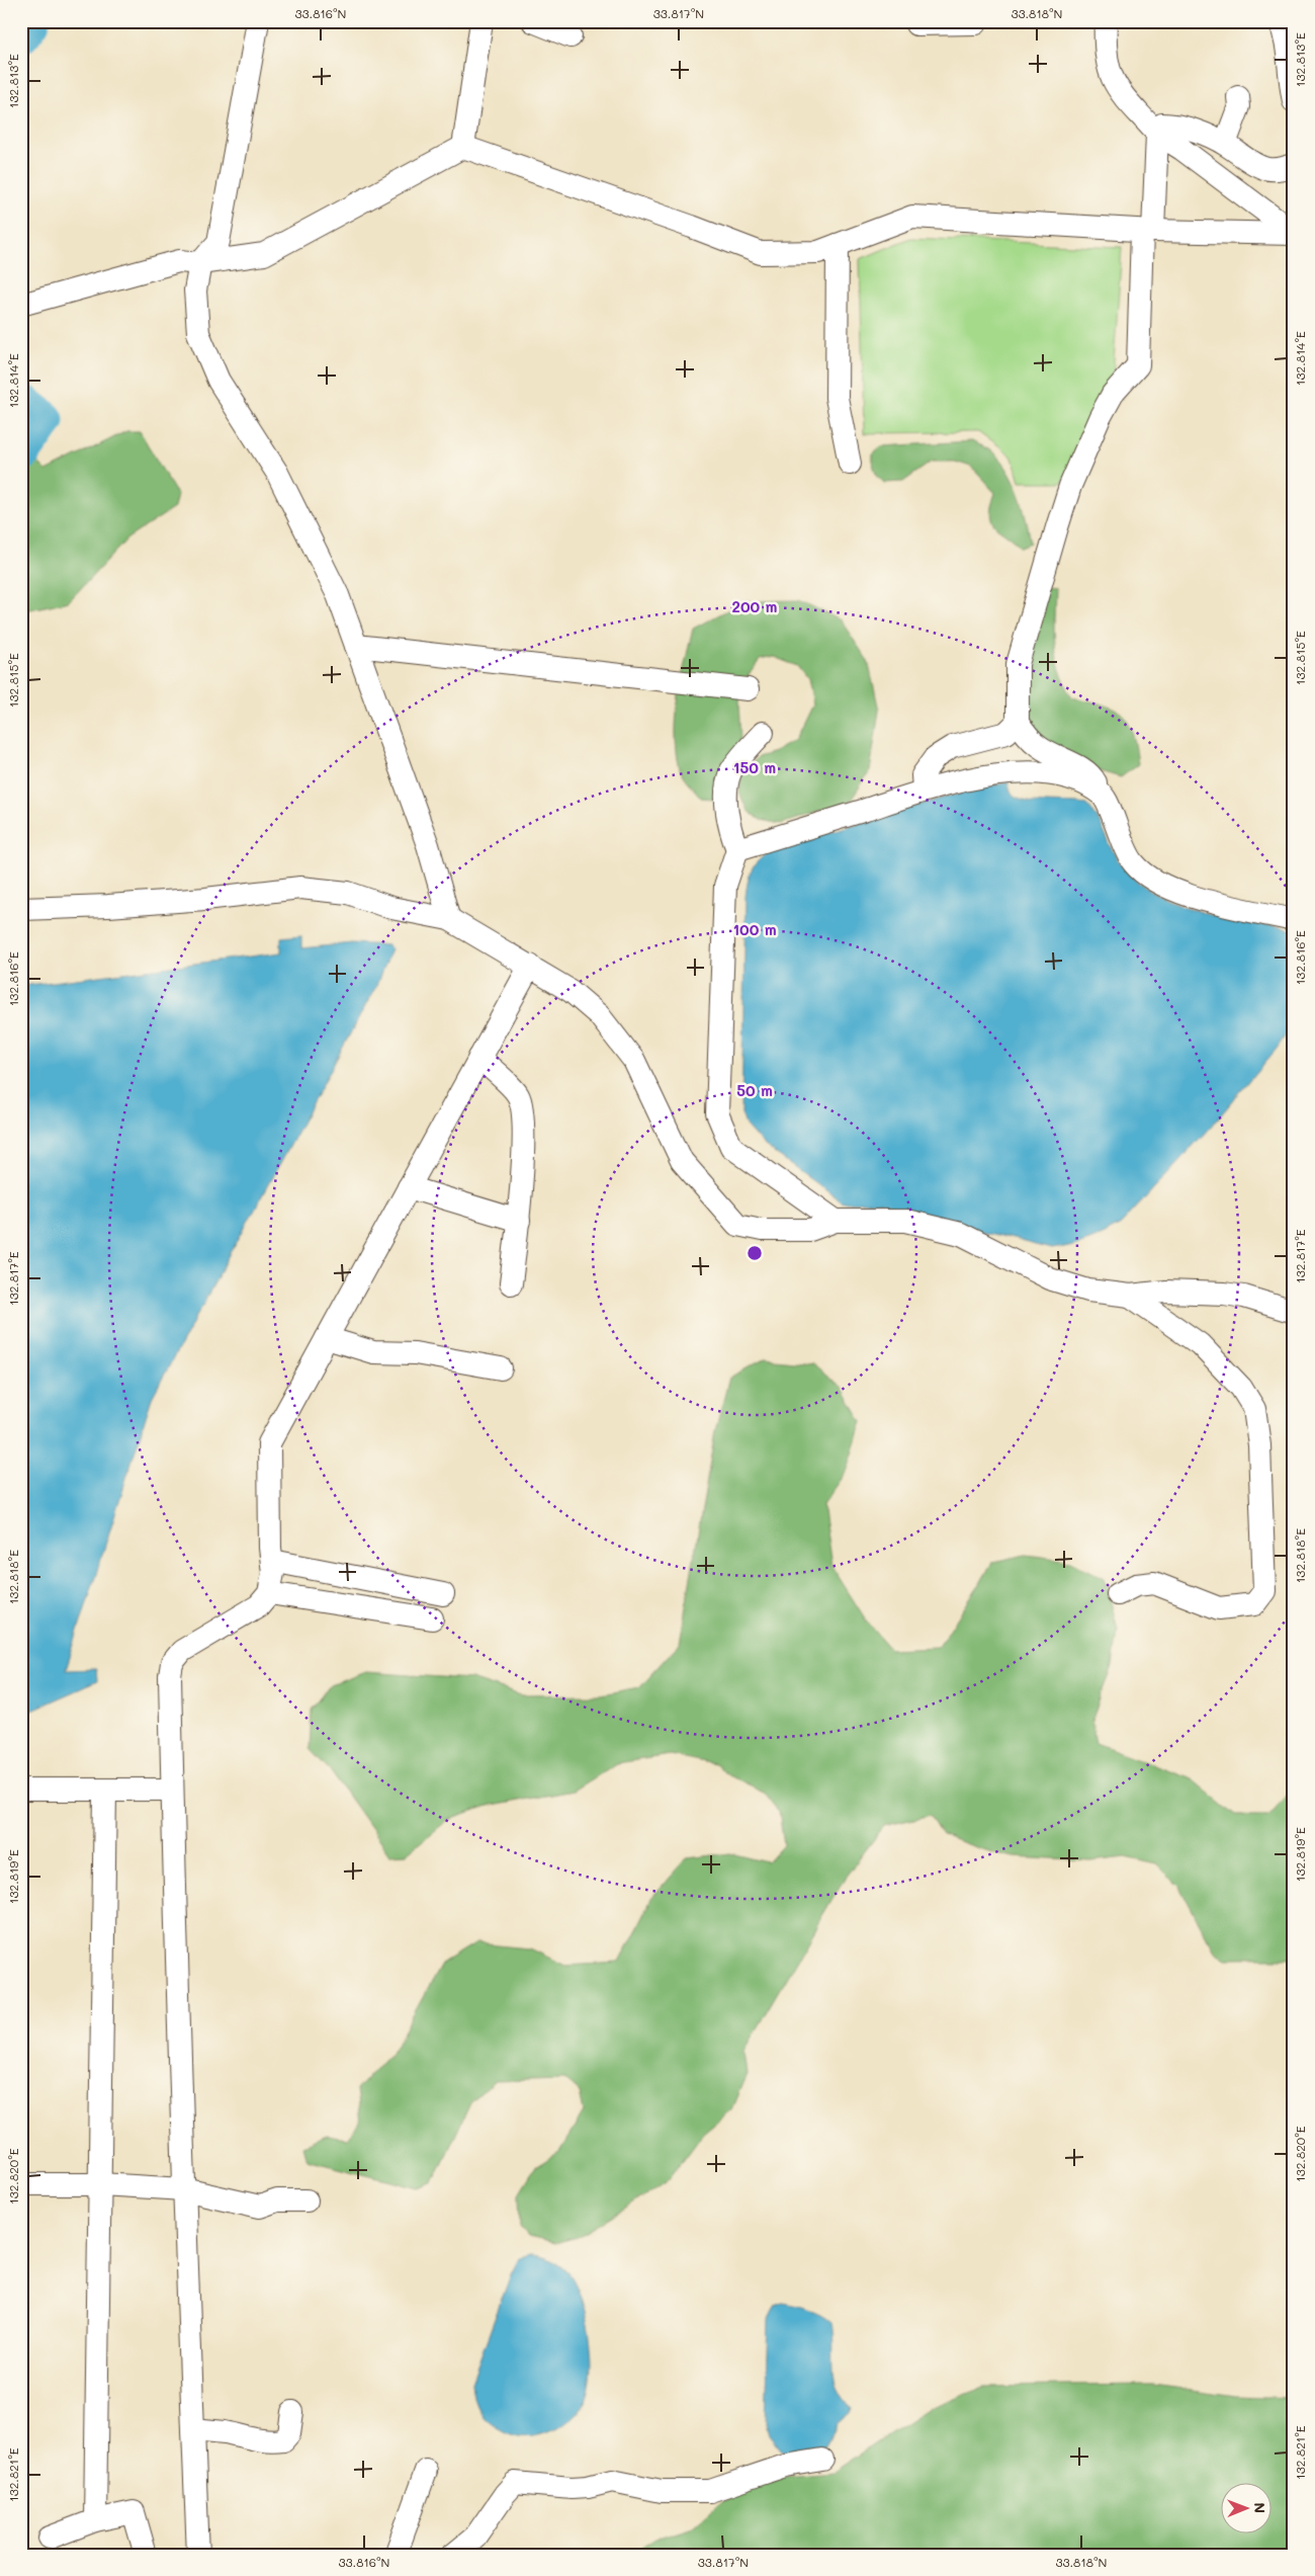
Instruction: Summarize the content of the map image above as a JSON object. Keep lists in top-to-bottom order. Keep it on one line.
{"north":"right","coordinates":["33.816°N","33.817°N","33.818°N","132.813°E","132.814°E","132.815°E","132.816°E","132.817°E","132.818°E","132.819°E","132.820°E","132.821°E"],"rings":["200 m","150 m","100 m","50 m"]}
